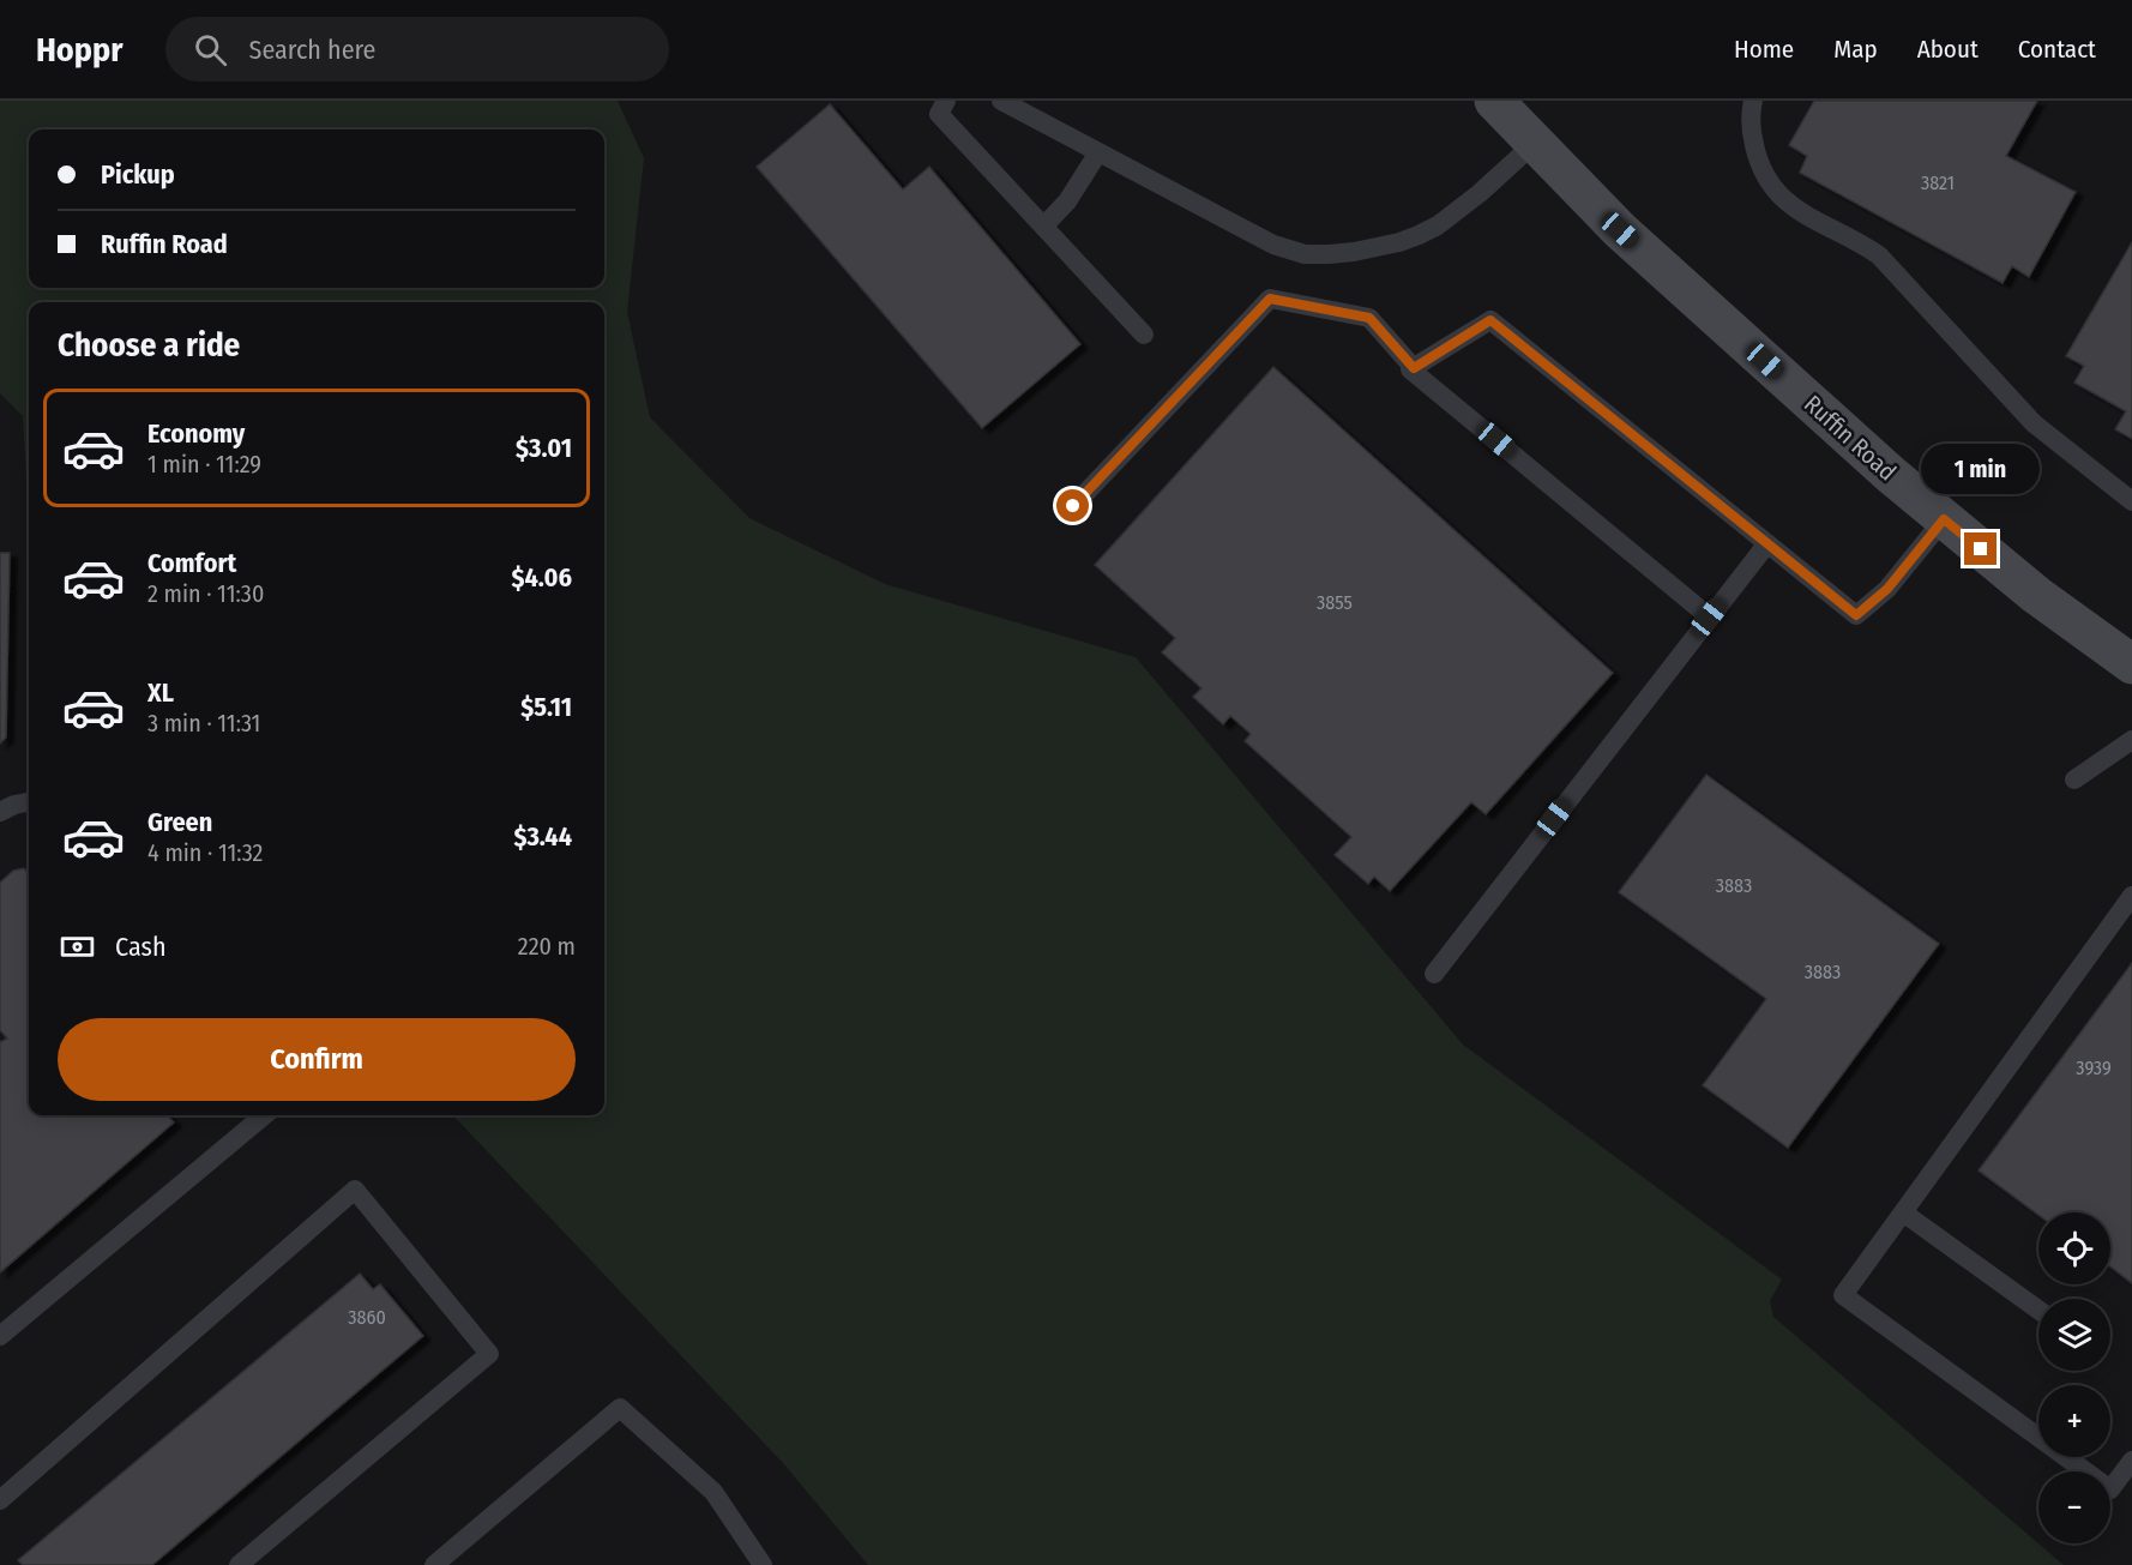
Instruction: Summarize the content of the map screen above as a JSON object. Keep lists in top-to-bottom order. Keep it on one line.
{"streets":{"main road":["Ruffin Road"]},"house_numbers":["3821","3855","3883","3883","3939","3860"],"page":{"header":"Hoppr","search":"Search here","nav":["Home","Map","About","Contact"],"banner":["Pickup","Ruffin Road"],"heading":"Choose a ride","list":[{"name":"Economy","note":"1 min · 11:29","value":"$3.01"},{"name":"Comfort","note":"2 min · 11:30","value":"$4.06"},{"name":"XL","note":"3 min · 11:31","value":"$5.11"},{"name":"Green","note":"4 min · 11:32","value":"$3.44"}],"bubble":"1 min","pay":["Cash","220 m"],"buttons":"Confirm","map_buttons":["+","−"]}}
